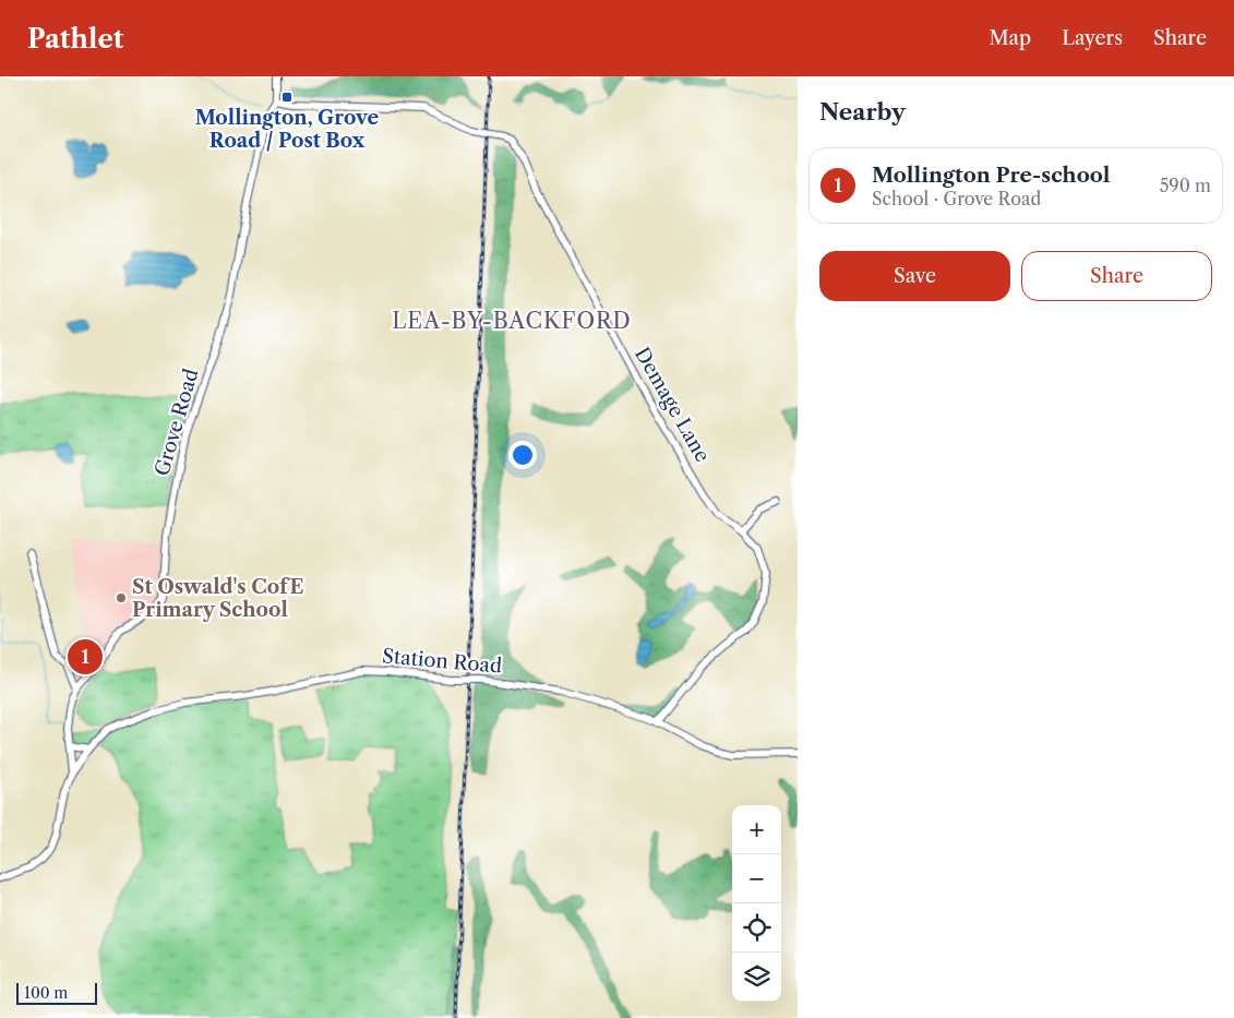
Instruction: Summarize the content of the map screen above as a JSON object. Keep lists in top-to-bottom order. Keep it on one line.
{"streets":{"street":["Demage Lane","Grove Road","Station Road"]},"crossings":[["Demage Lane","Grove Road"],["Demage Lane","Station Road"],["Grove Road","Station Road"]],"districts":["LEA-BY-BACKFORD"],"places":{"transit":["Mollington, Grove Road / Post Box"],"other":["St Oswald's CofE Primary School"]},"scale_bar":"100 m","page":{"header":"Pathlet","nav":["Map","Layers","Share"],"heading":"Nearby","list":[{"mark":"1","name":"Mollington Pre-school","note":"School · Grove Road","value":"590 m"}],"buttons":["Save","Share"],"pins":"1","map_buttons":["+","−"],"scale":"100 m"}}
